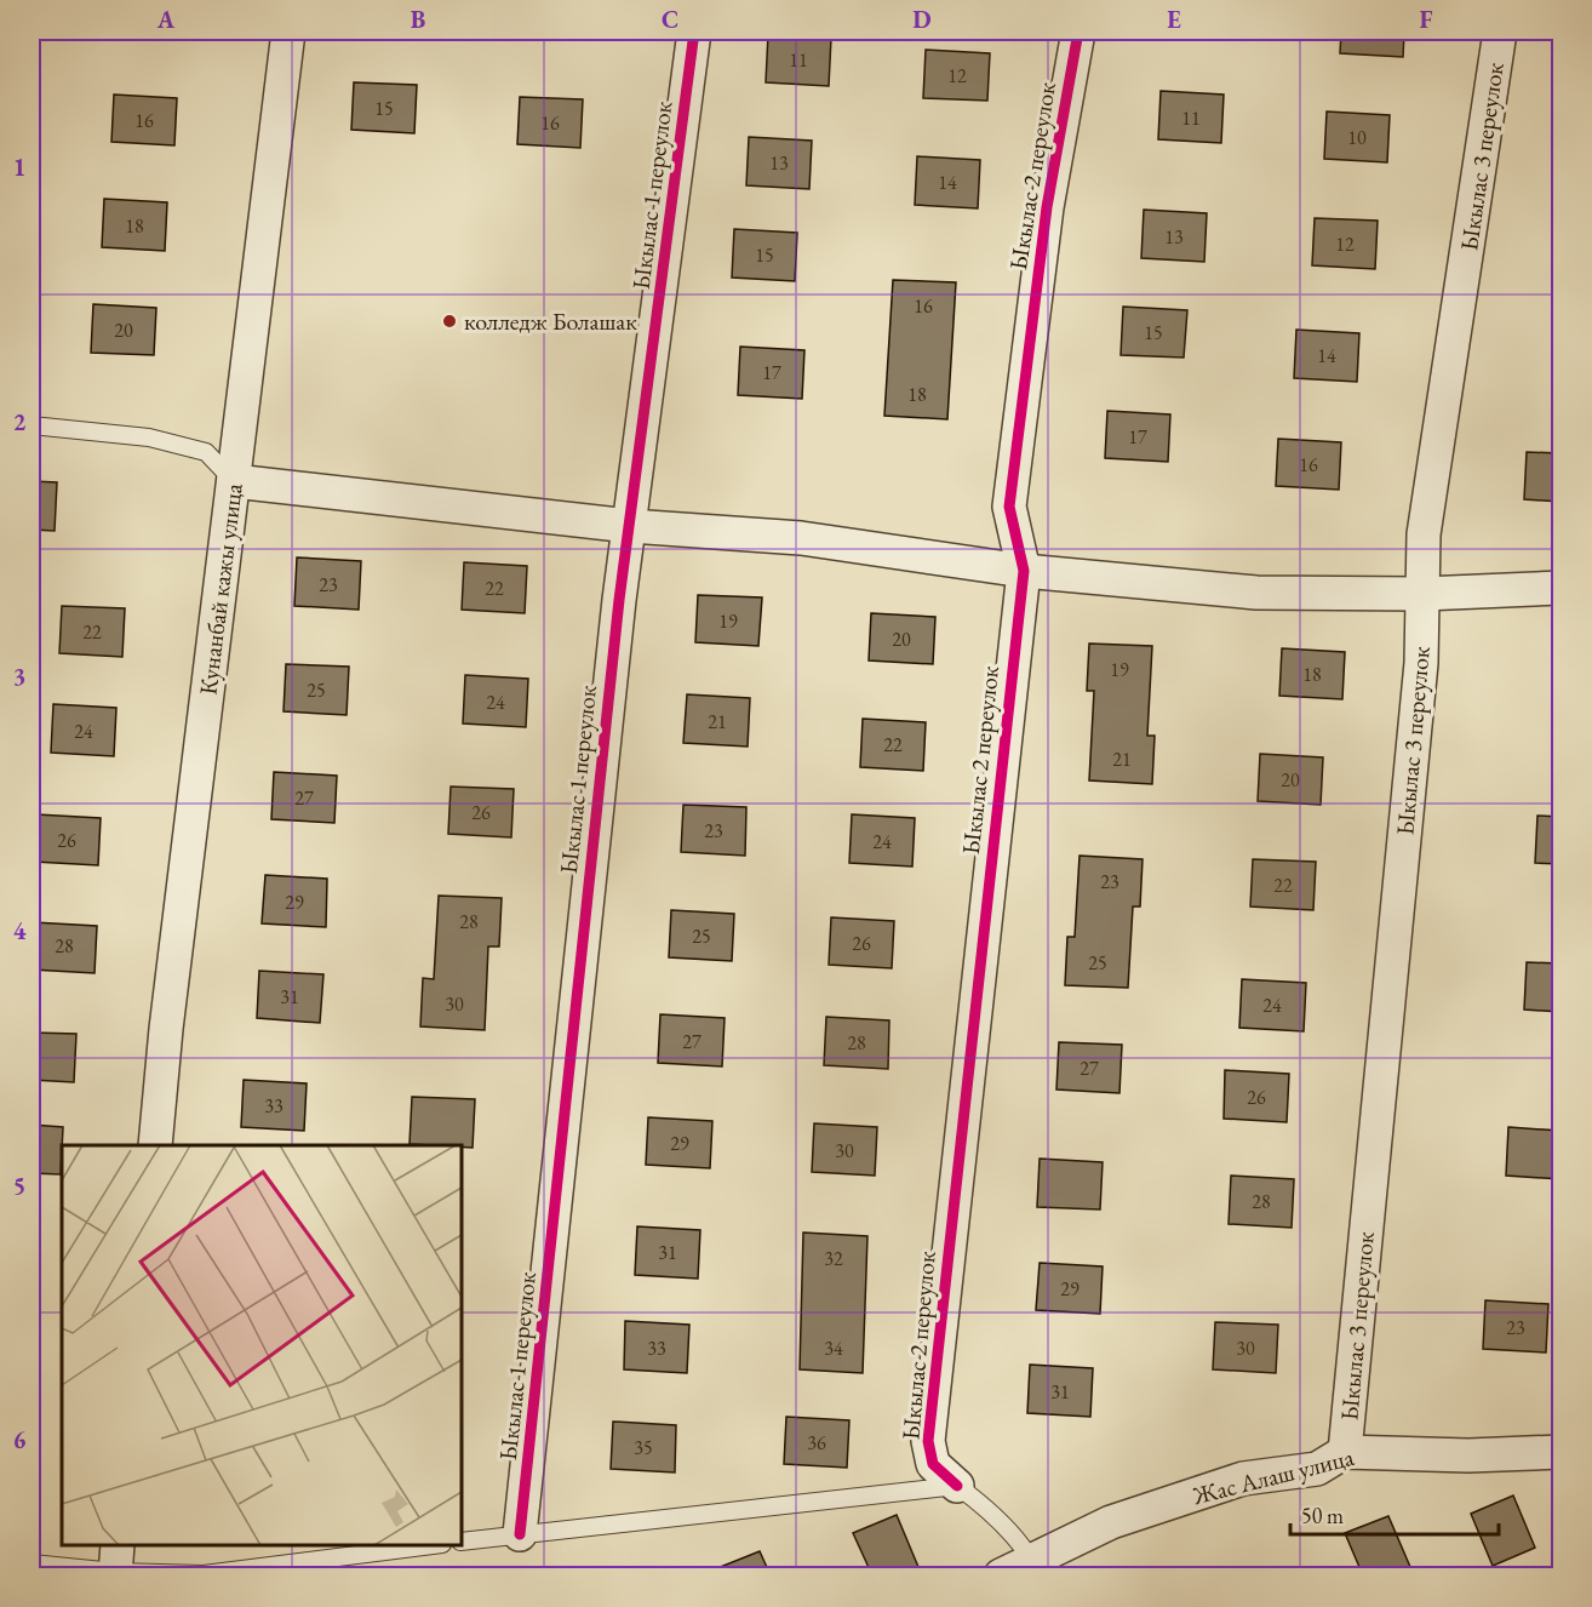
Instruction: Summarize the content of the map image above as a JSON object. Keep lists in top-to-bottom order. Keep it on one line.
{"streets":{"street":["Ыкылас 3 переулок","Ыкылас 2 переулок","Ыкылас 1 переулок","Кунанбай кажы улица","Жас Алаш улица"]},"crossings":[["Ыкылас 3 переулок","Жас Алаш улица"]],"places":["колледж Болашак"],"house_numbers":["11","12","15","11","16","16","10","13","14","18","13","12","15","16","20","15","14","17","18","17","16","23","22","19","22","20","19","18","25","24","21","24","22","21","20","27","26","23","26","24","23","22","29","28","25","26","28","25","31","30","24","27","28","27","26","33","29","30","28","31","32","29","23","33","34","30","31","36","35"],"scale_bar":"50 m","grid":{"columns":["A","B","C","D","E","F"],"rows":["1","2","3","4","5","6"]}}
